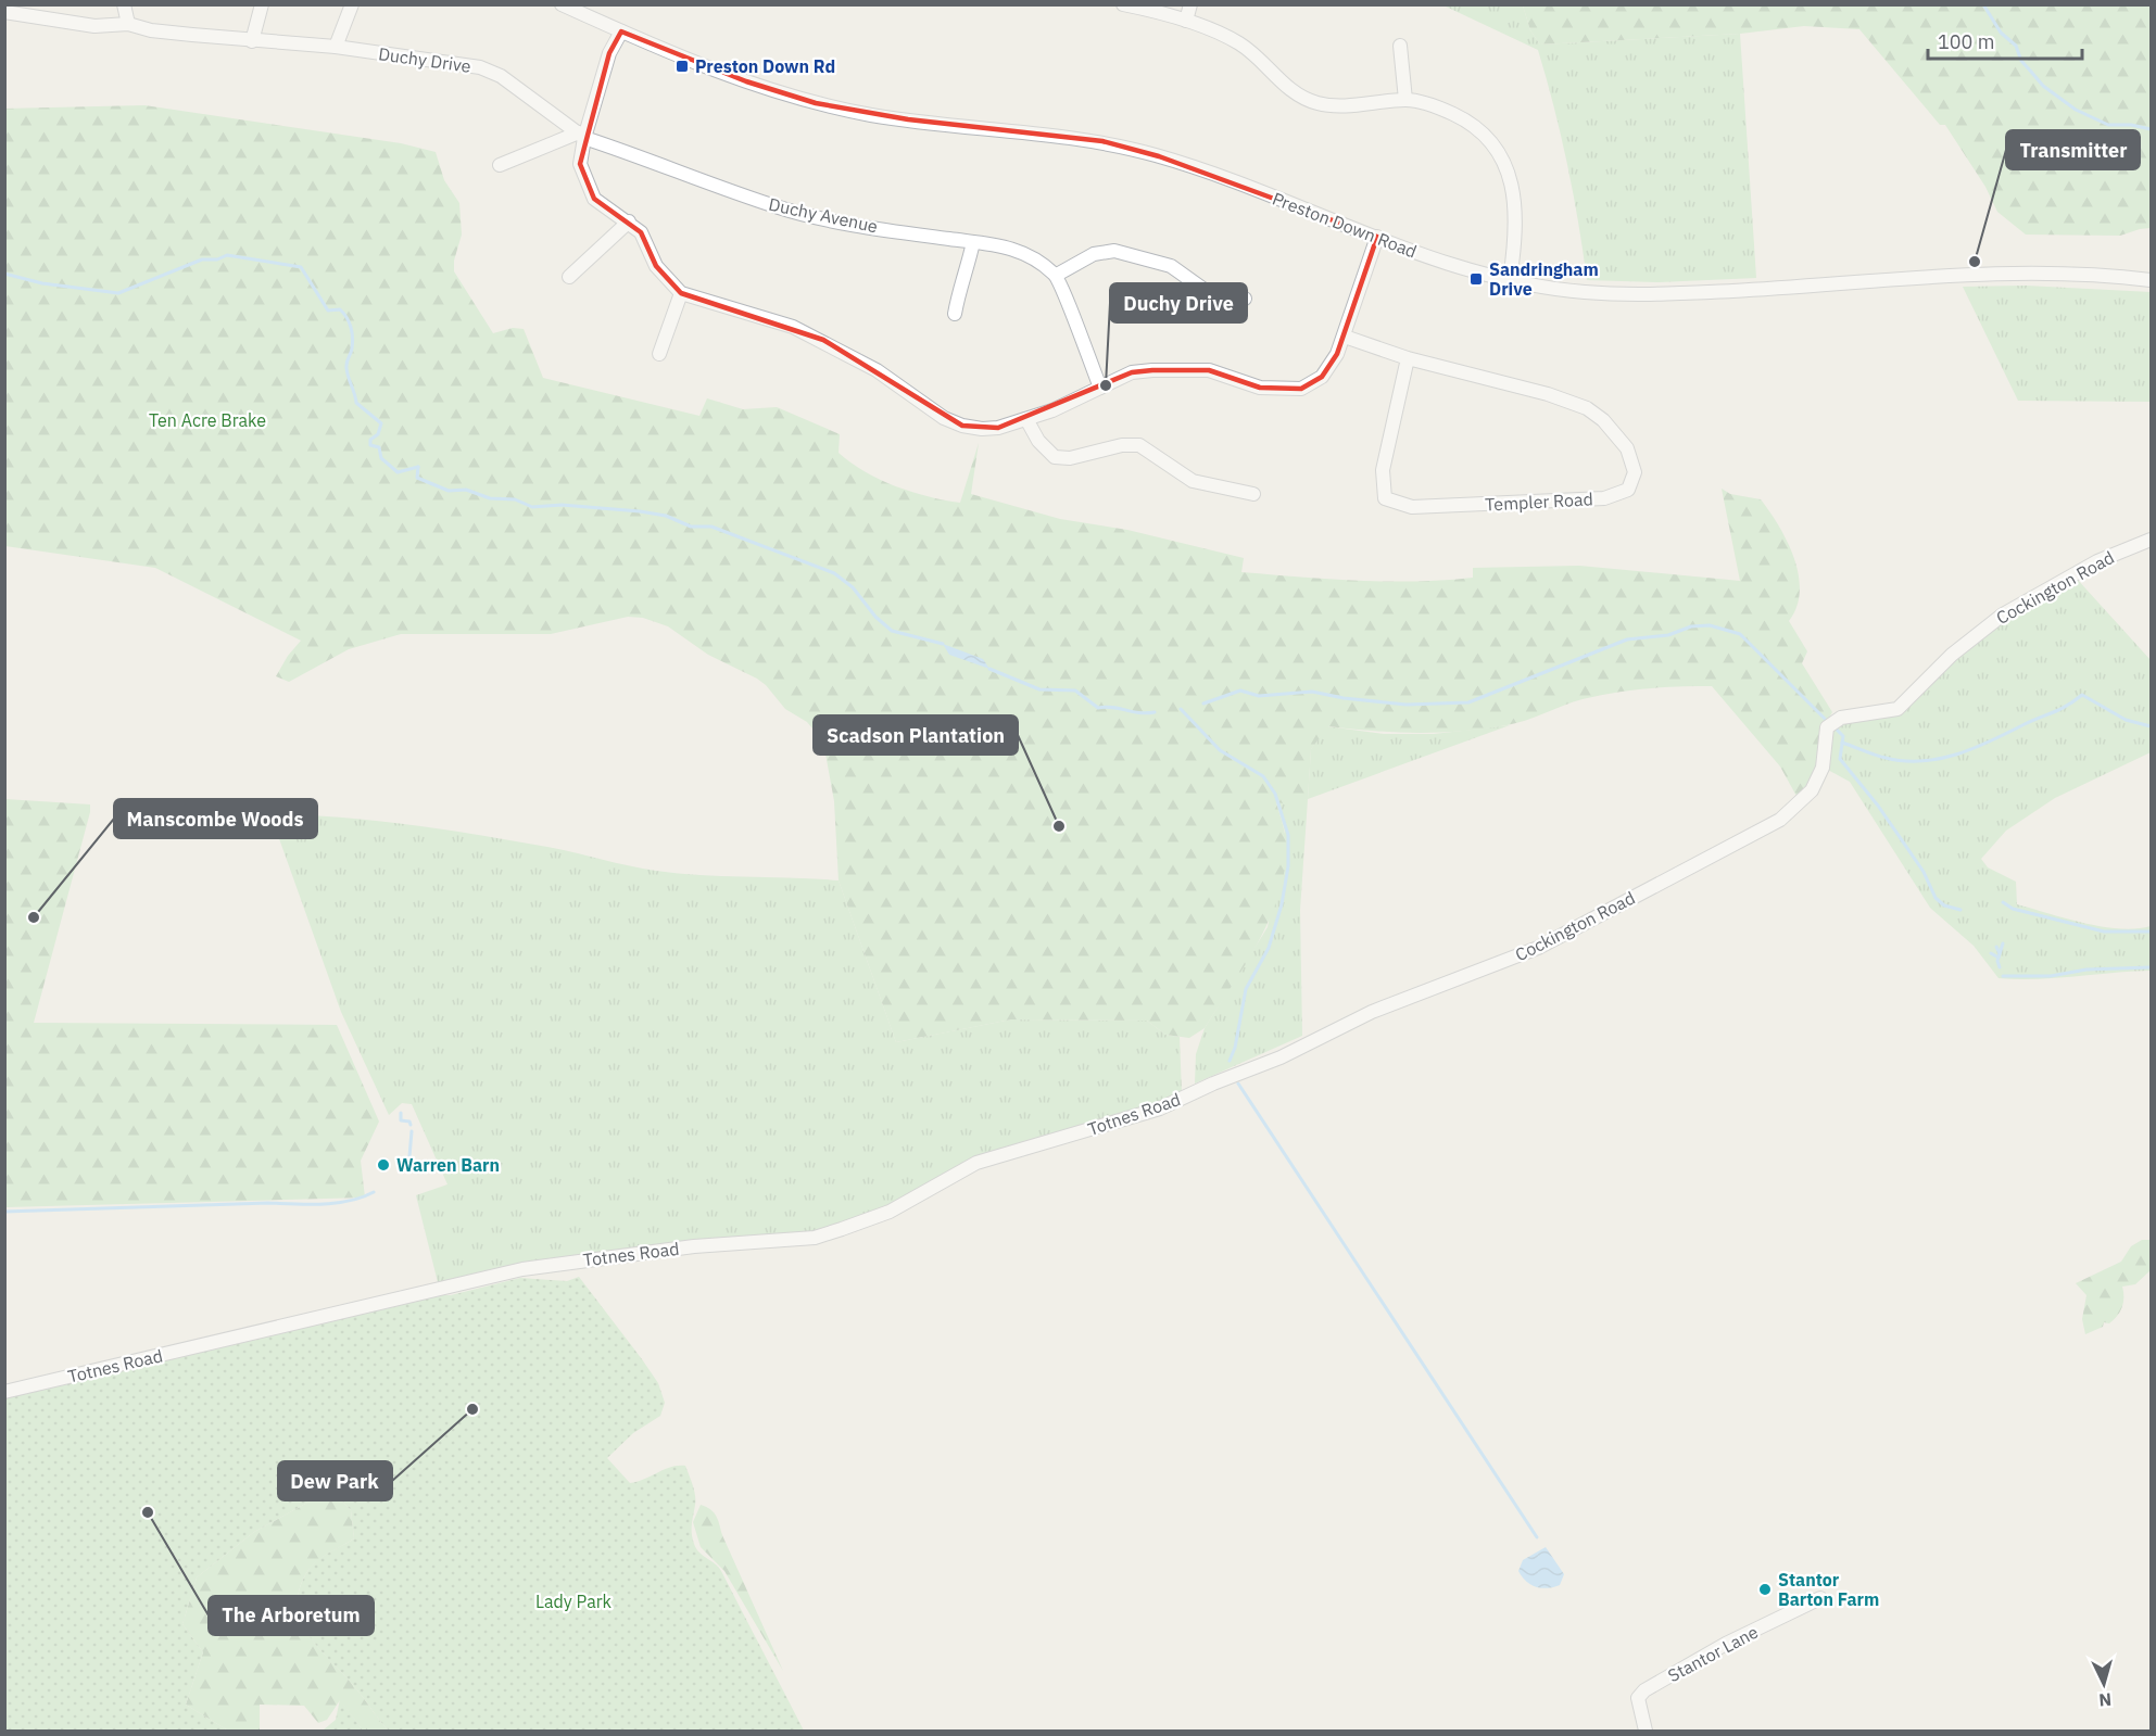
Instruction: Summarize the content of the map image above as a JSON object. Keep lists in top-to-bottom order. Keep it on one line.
{"streets":{"street":["Duchy Drive","Duchy Avenue","Preston Down Road","Templer Road","Cockington Road","Totnes Road","Stantor Lane"]},"crossings":[["Duchy Drive","Duchy Avenue"],["Cockington Road","Totnes Road"]],"parks":["Ten Acre Brake","Lady Park"],"places":{"transit":["Preston Down Rd","Sandringham Drive"],"other":["Transmitter","Duchy Drive","Scadson Plantation","Manscombe Woods","Warren Barn","Dew Park","The Arboretum","Stantor Barton Farm"]},"scale_bar":"100 m","north":"bottom"}
